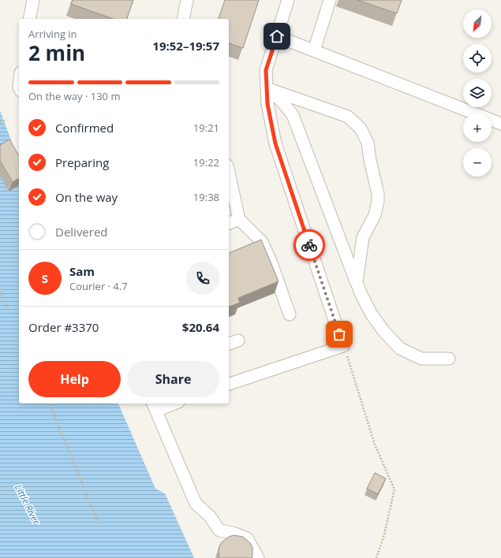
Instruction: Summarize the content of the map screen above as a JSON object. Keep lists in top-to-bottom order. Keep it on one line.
{"water":["Little River"],"north":"bottom left","page":{"map_buttons":["+","−"],"heading":["2 min","Arriving in","19:52–19:57"],"panel":["Sam","Courier · 4.7","Order #3370","$20.64"],"bar":"On the way · 130 m","list":[["Confirmed","19:21"],["Preparing","19:22"],["On the way","19:38"],"Delivered"],"round":"S","buttons":["Help","Share"]}}
